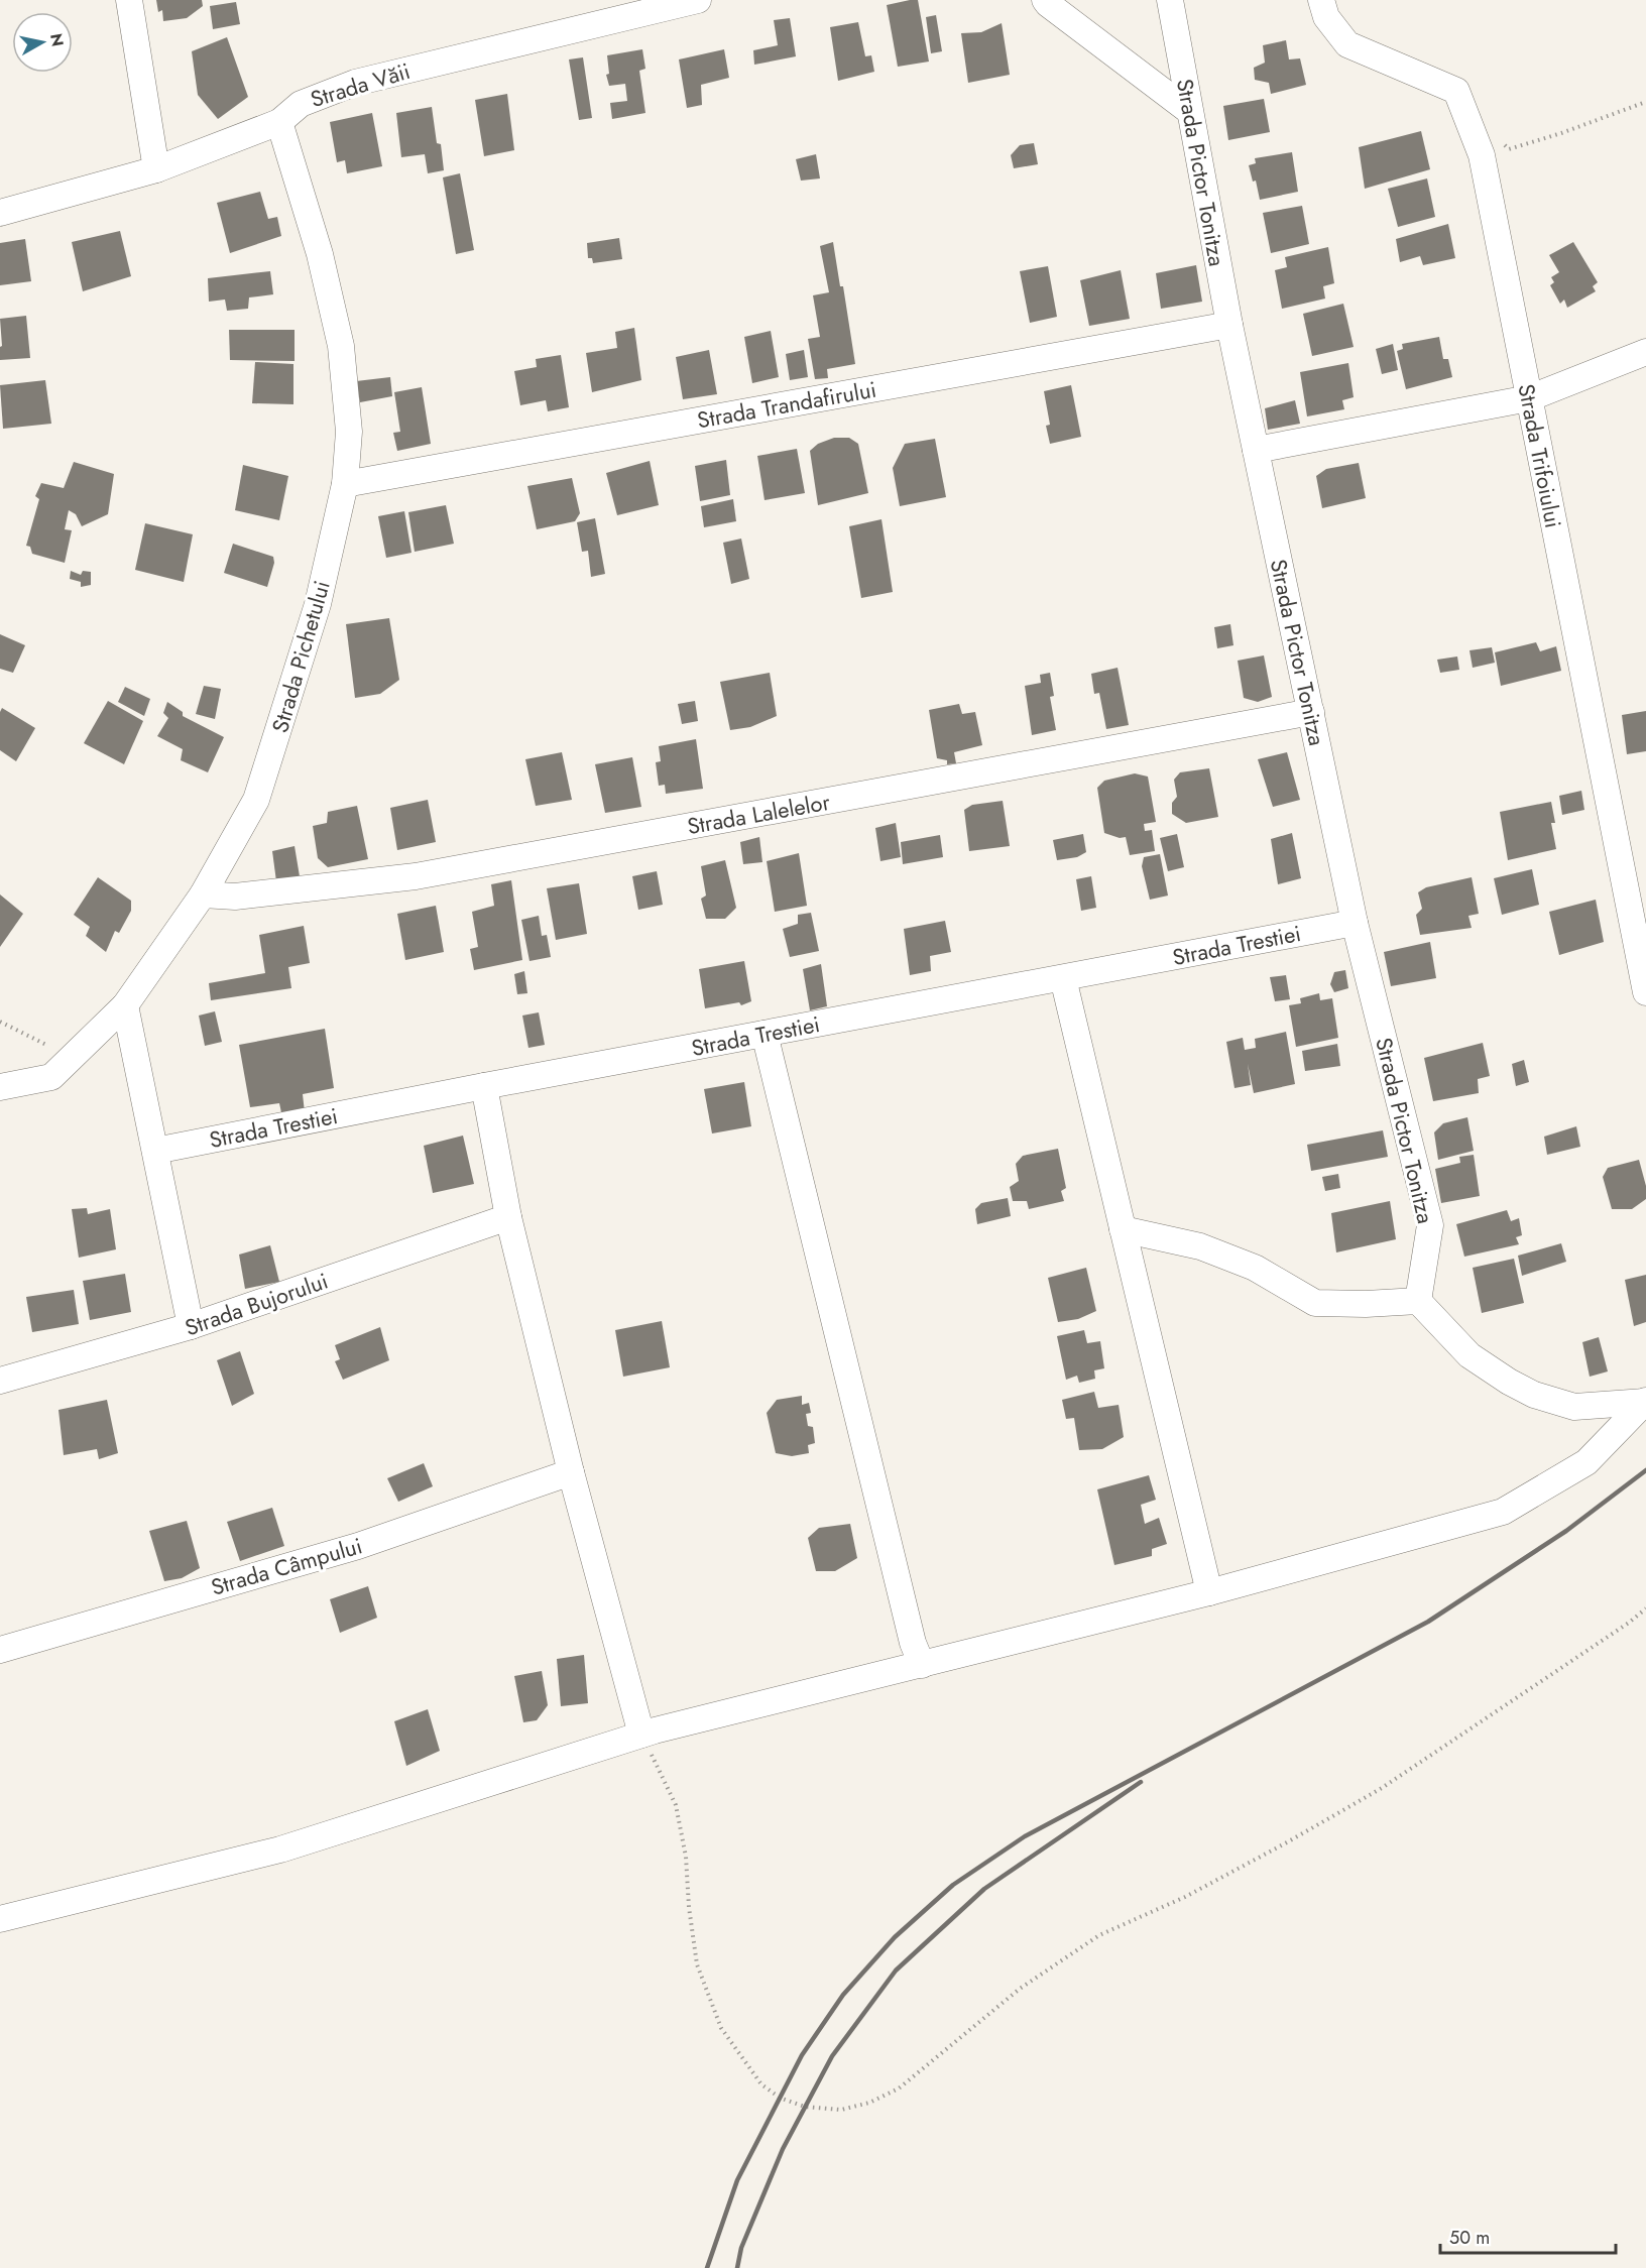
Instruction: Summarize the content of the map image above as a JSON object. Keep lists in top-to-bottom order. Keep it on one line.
{"streets":{"street":["Strada Văii","Strada Pictor Tonitza","Strada Trandafirului","Strada Trifoiului","Strada Pichetului","Strada Lalelelor","Strada Trestiei","Strada Bujorului","Strada Câmpului"]},"crossings":[["Strada Văii","Strada Pichetului"],["Strada Pictor Tonitza","Strada Trandafirului"],["Strada Pictor Tonitza","Strada Lalelelor"],["Strada Pictor Tonitza","Strada Trestiei"],["Strada Trandafirului","Strada Pichetului"],["Strada Pichetului","Strada Lalelelor"]],"scale_bar":"50 m","north":"right"}
